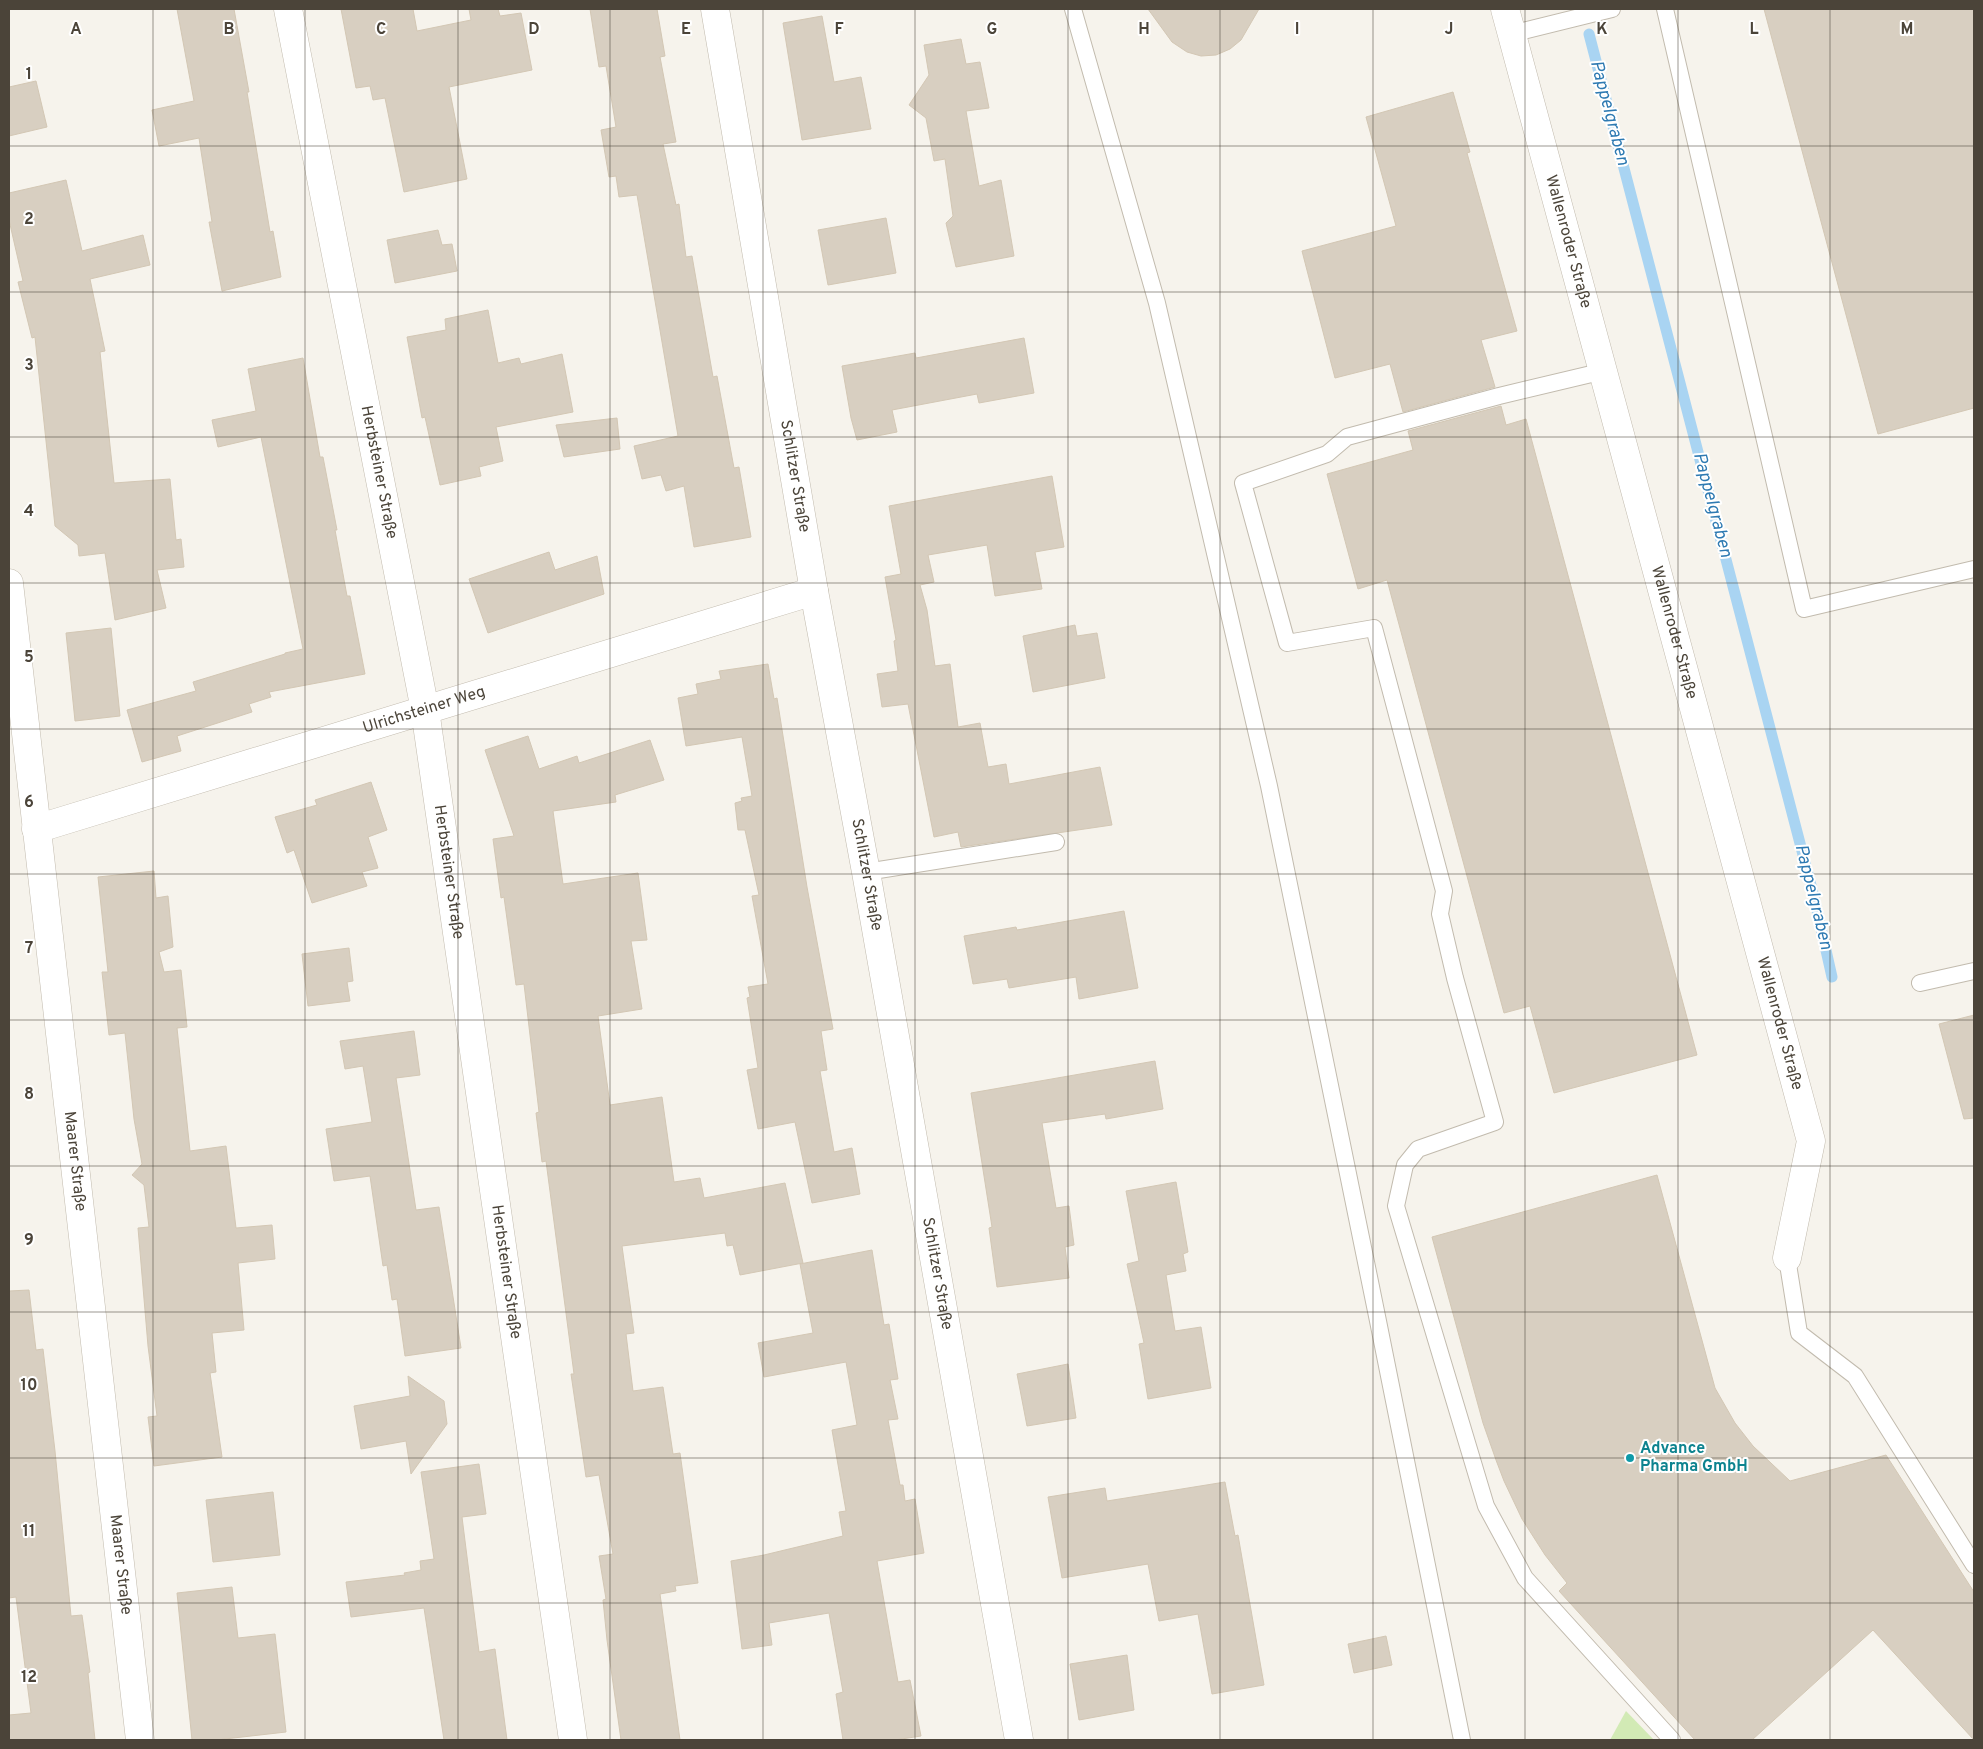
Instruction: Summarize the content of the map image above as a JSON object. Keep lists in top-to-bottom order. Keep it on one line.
{"streets":{"street":["Wallenroder Straße","Herbsteiner Straße","Schlitzer Straße","Ulrichsteiner Weg","Maarer Straße"]},"crossings":[["Herbsteiner Straße","Ulrichsteiner Weg"],["Schlitzer Straße","Ulrichsteiner Weg"],["Ulrichsteiner Weg","Maarer Straße"]],"water":["Pappelgraben"],"places":["Advance Pharma GmbH"],"grid":{"columns":["A","B","C","D","E","F","G","H","I","J","K","L","M"],"rows":["1","2","3","4","5","6","7","8","9","10","11","12"]}}
